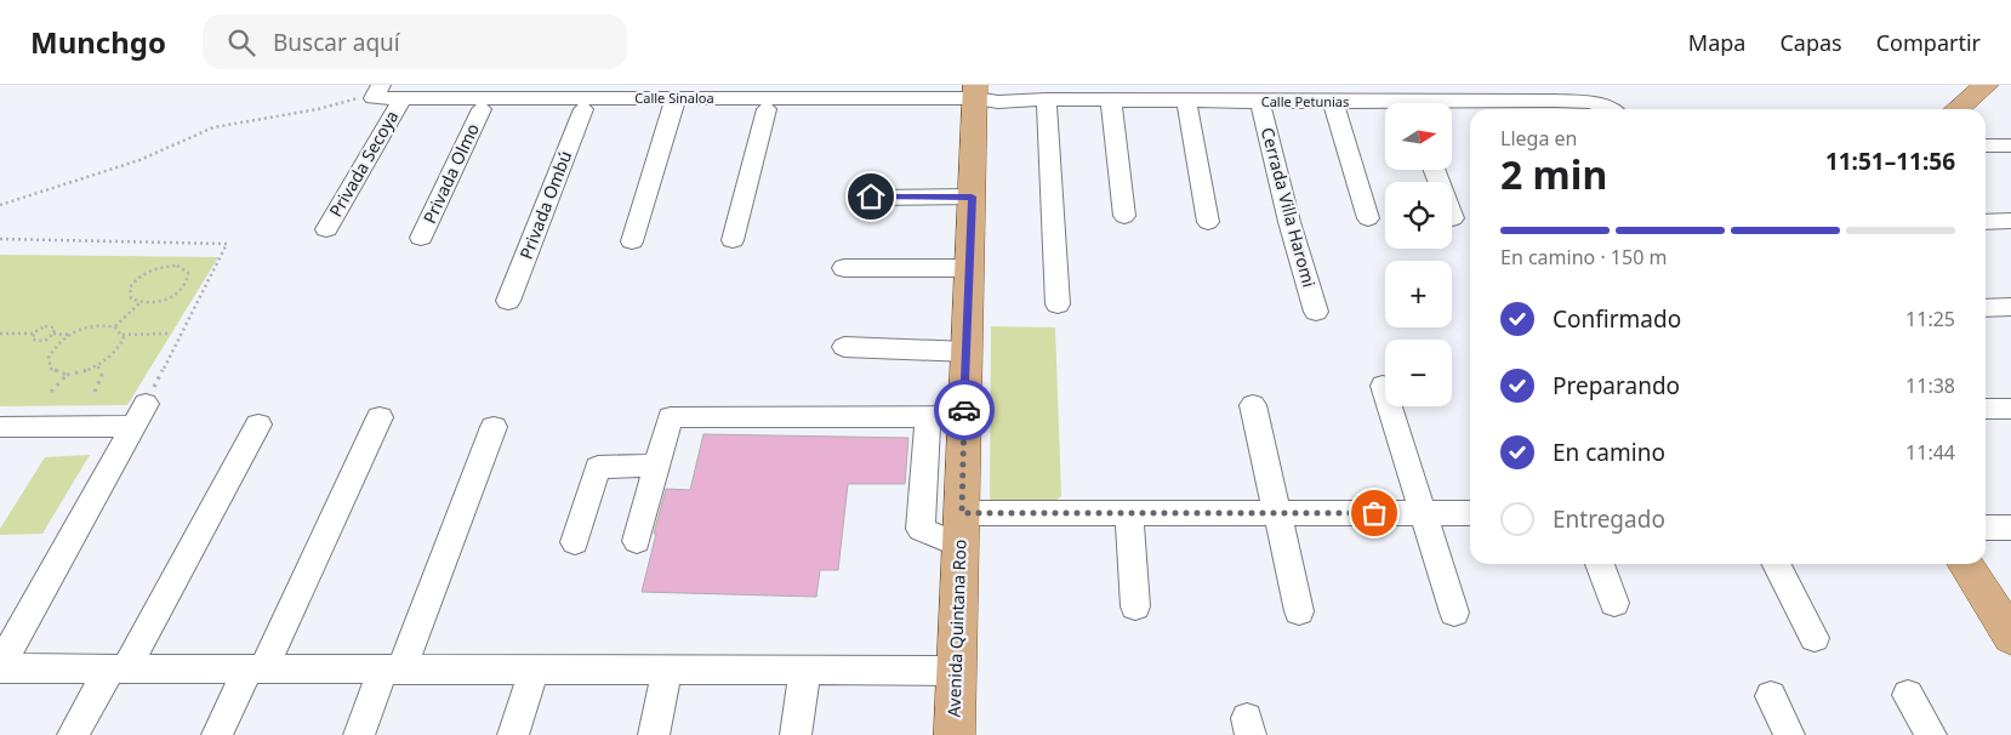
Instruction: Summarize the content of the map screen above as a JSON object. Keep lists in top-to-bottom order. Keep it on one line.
{"streets":{"main road":["Avenida Quintana Roo"],"street":["Calle Sinaloa","Calle Petunias","Privada Secoya","Privada Olmo","Privada Ombú","Cerrada Villa Haromi"]},"crossings":[["Calle Sinaloa","Calle Petunias"],["Calle Sinaloa","Privada Secoya"],["Calle Sinaloa","Privada Olmo"],["Calle Sinaloa","Privada Ombú"],["Calle Sinaloa","Avenida Quintana Roo"],["Calle Petunias","Cerrada Villa Haromi"],["Calle Petunias","Avenida Quintana Roo"]],"north":"right","page":{"header":"Munchgo","search":"Buscar aquí","nav":["Mapa","Capas","Compartir"],"map_buttons":["+","−"],"heading":["2 min","Llega en","11:51–11:56"],"bar":"En camino · 150 m","list":[["Confirmado","11:25"],["Preparando","11:38"],["En camino","11:44"],"Entregado"]}}
